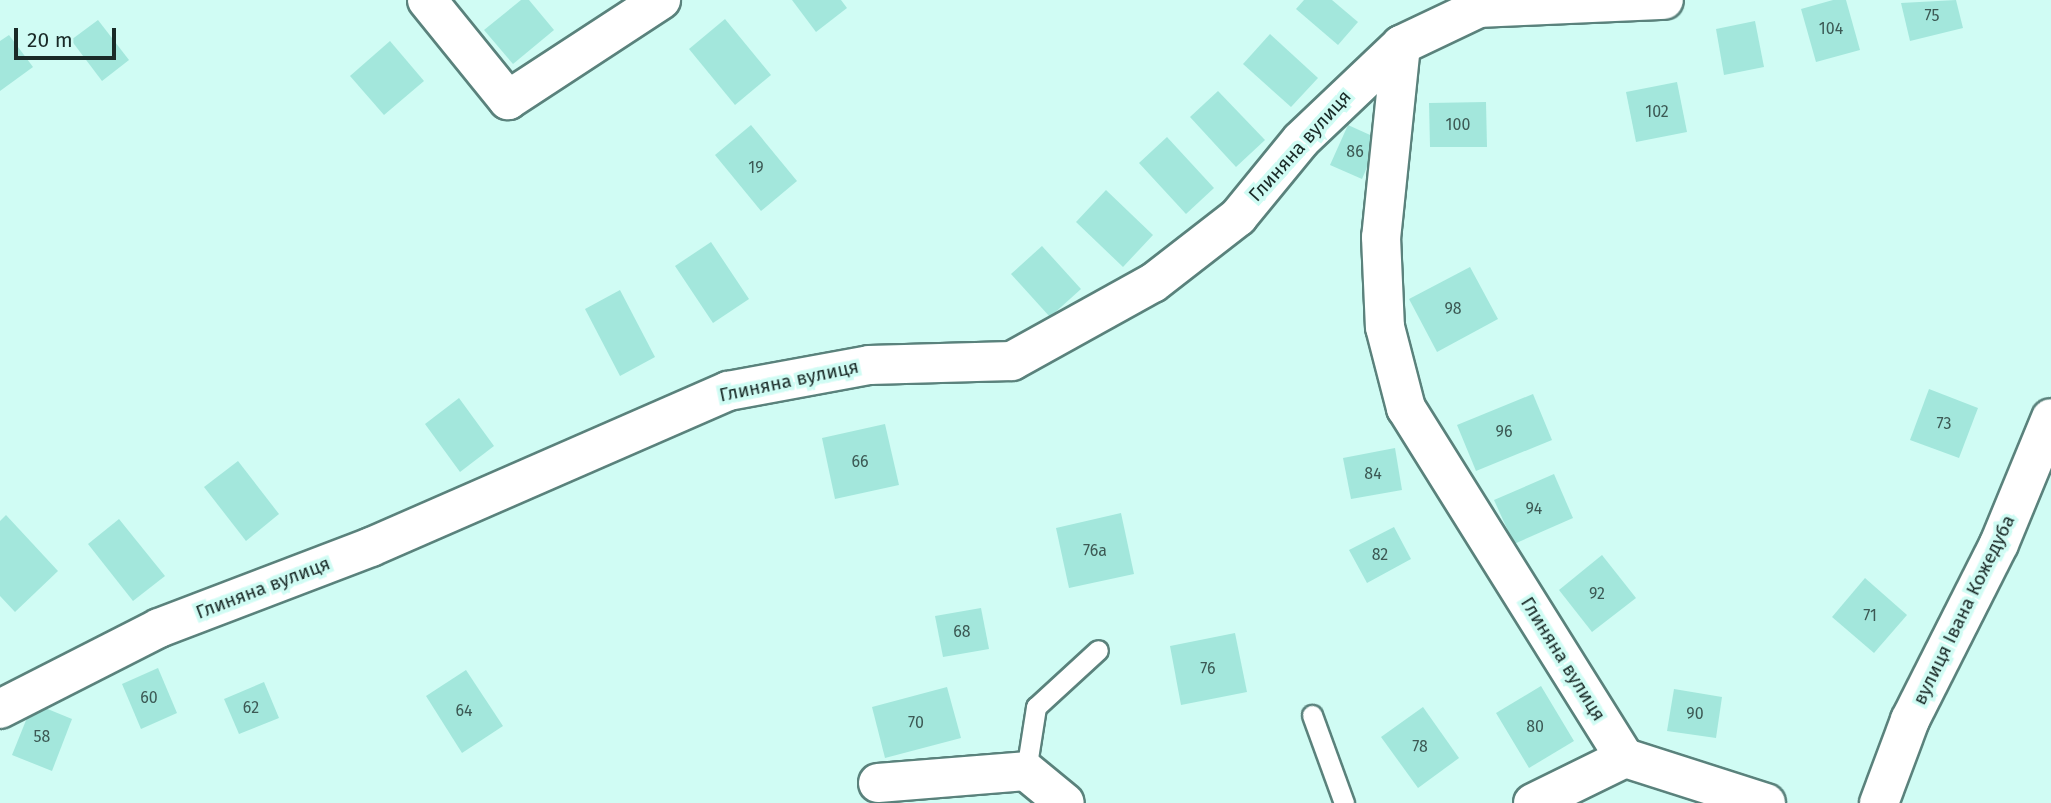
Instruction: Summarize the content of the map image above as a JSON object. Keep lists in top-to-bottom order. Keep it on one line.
{"streets":{"street":["Глиняна вулиця","вулиця Івана Кожедуба"]},"house_numbers":["75","104","102","100","86","19","98","73","96","66","84","94","76а","82","92","71","68","76","60","62","64","90","70","80","58","78"],"scale_bar":"20 m"}
